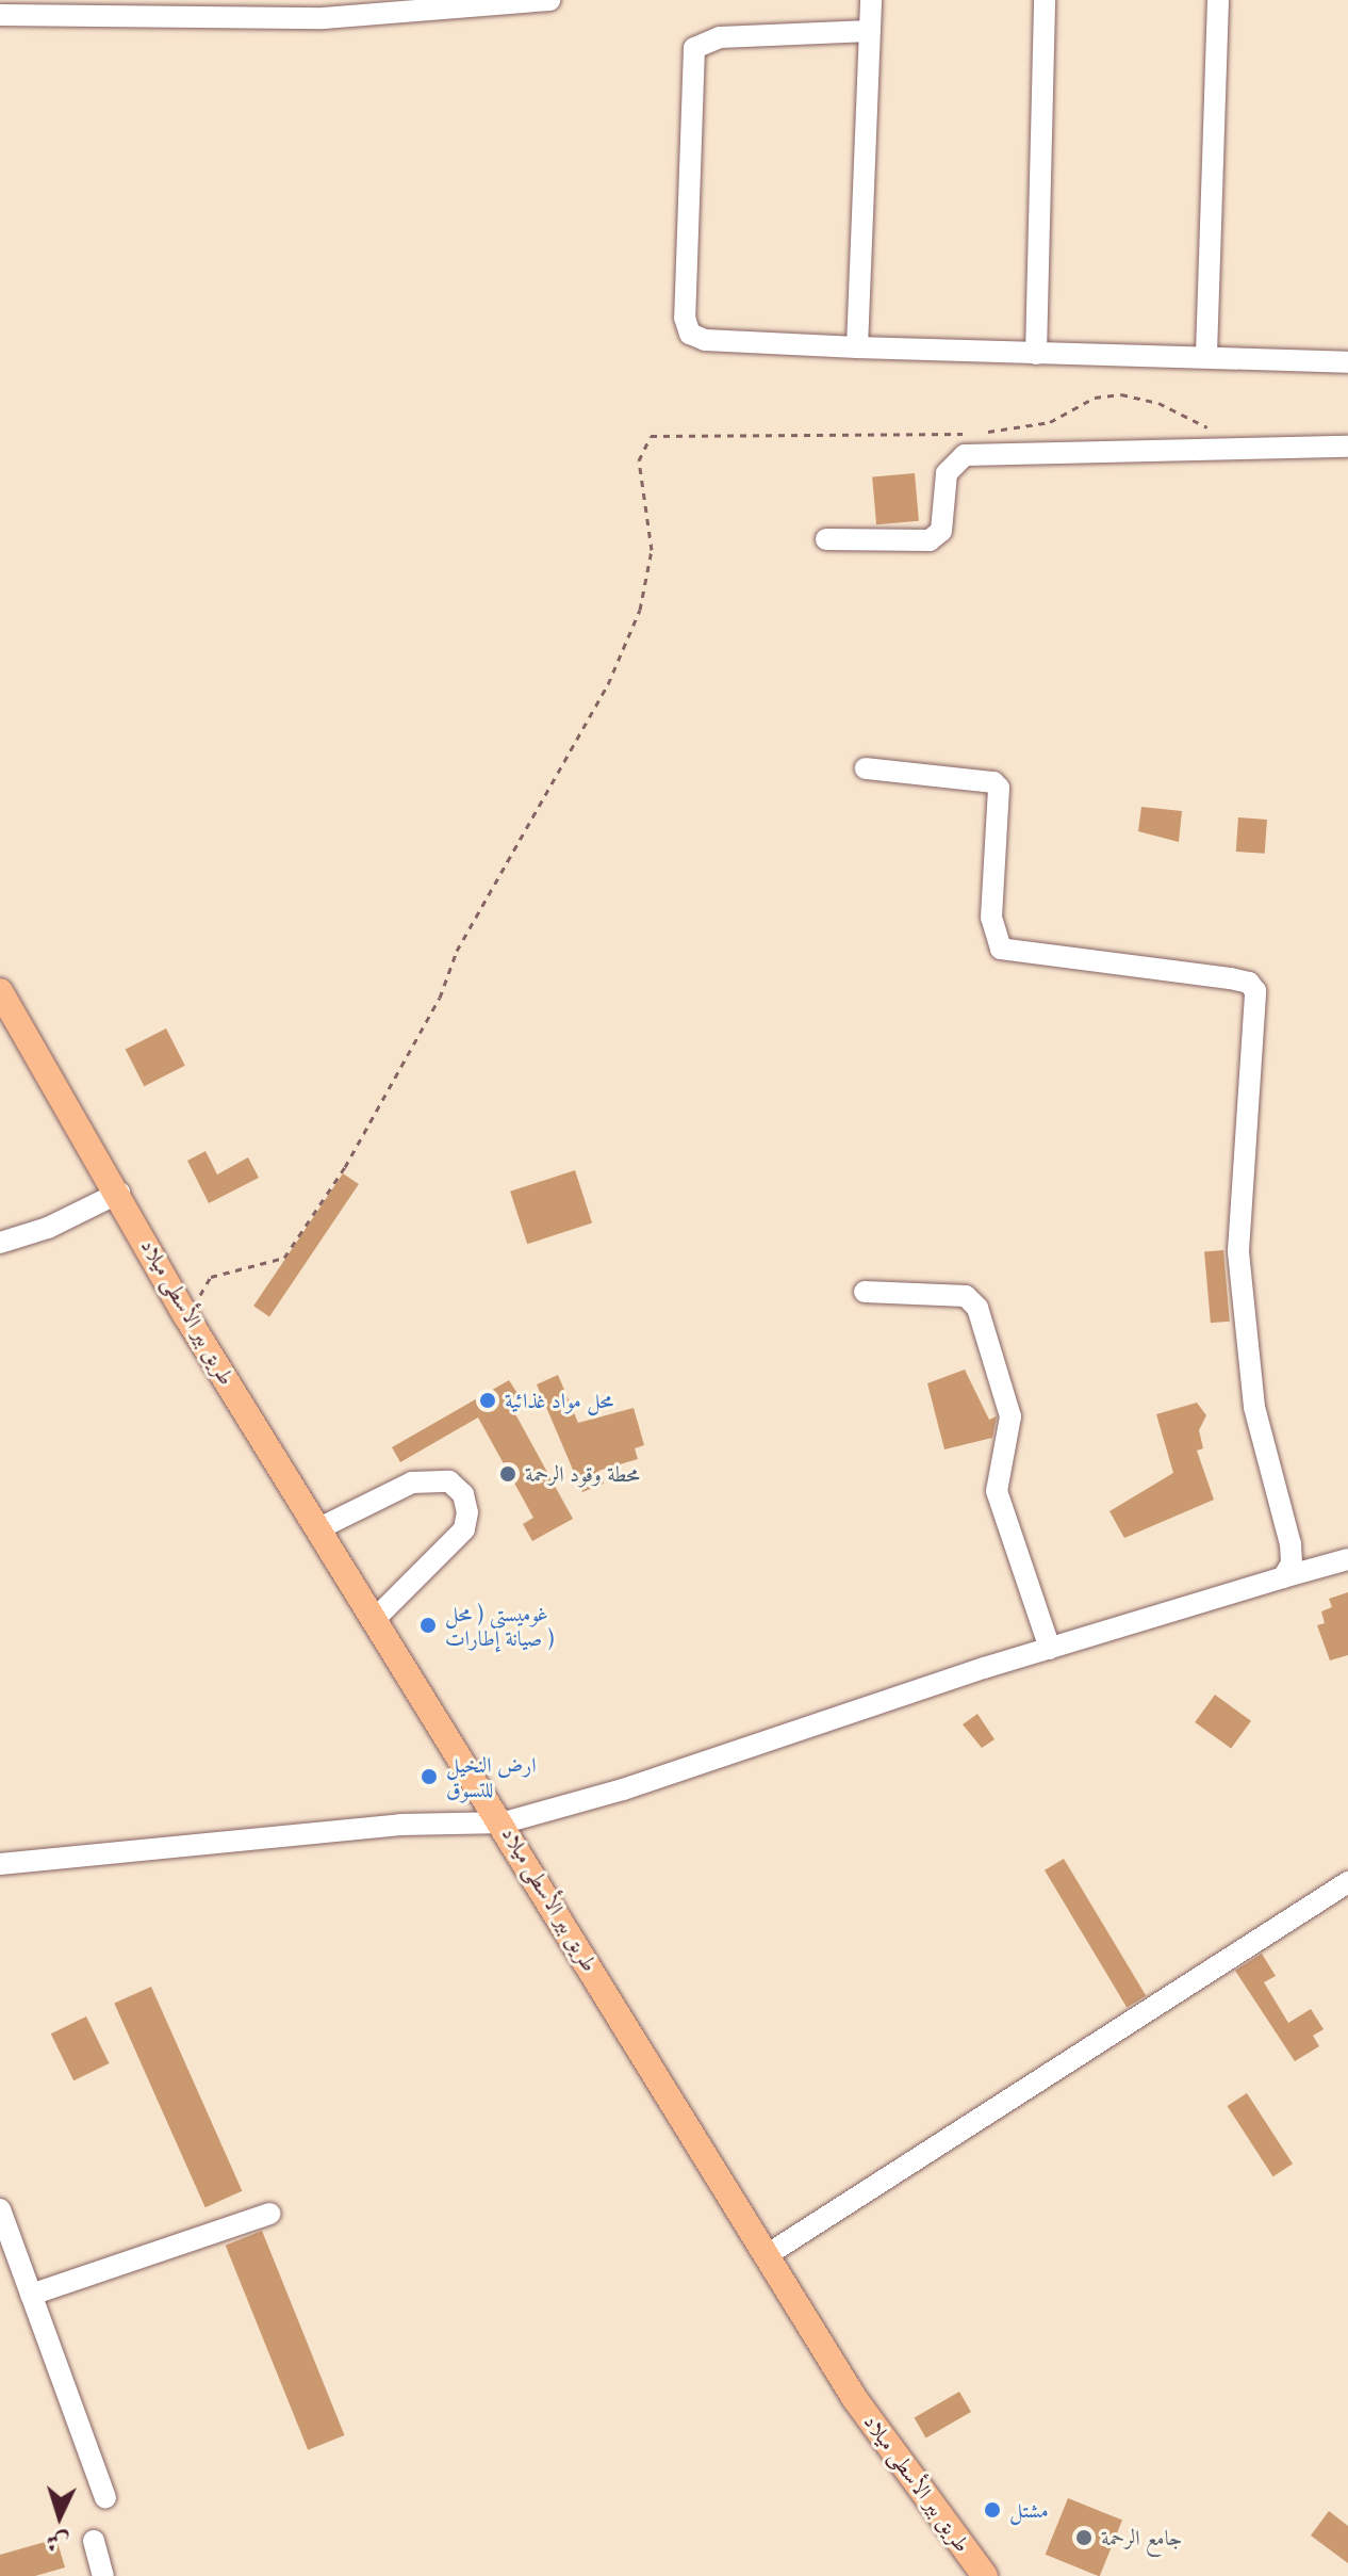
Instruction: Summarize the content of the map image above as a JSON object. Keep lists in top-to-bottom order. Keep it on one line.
{"streets":{"main road":["طريق بير الأسطى ميلاد"]},"places":["محل مواد غذائية","محطة وقود الرحمة","غوميستي ( محل صيانة إطارات )","ارض النخيل للتسوق","مشتل","جامع الرحمة"],"north":"bottom"}
